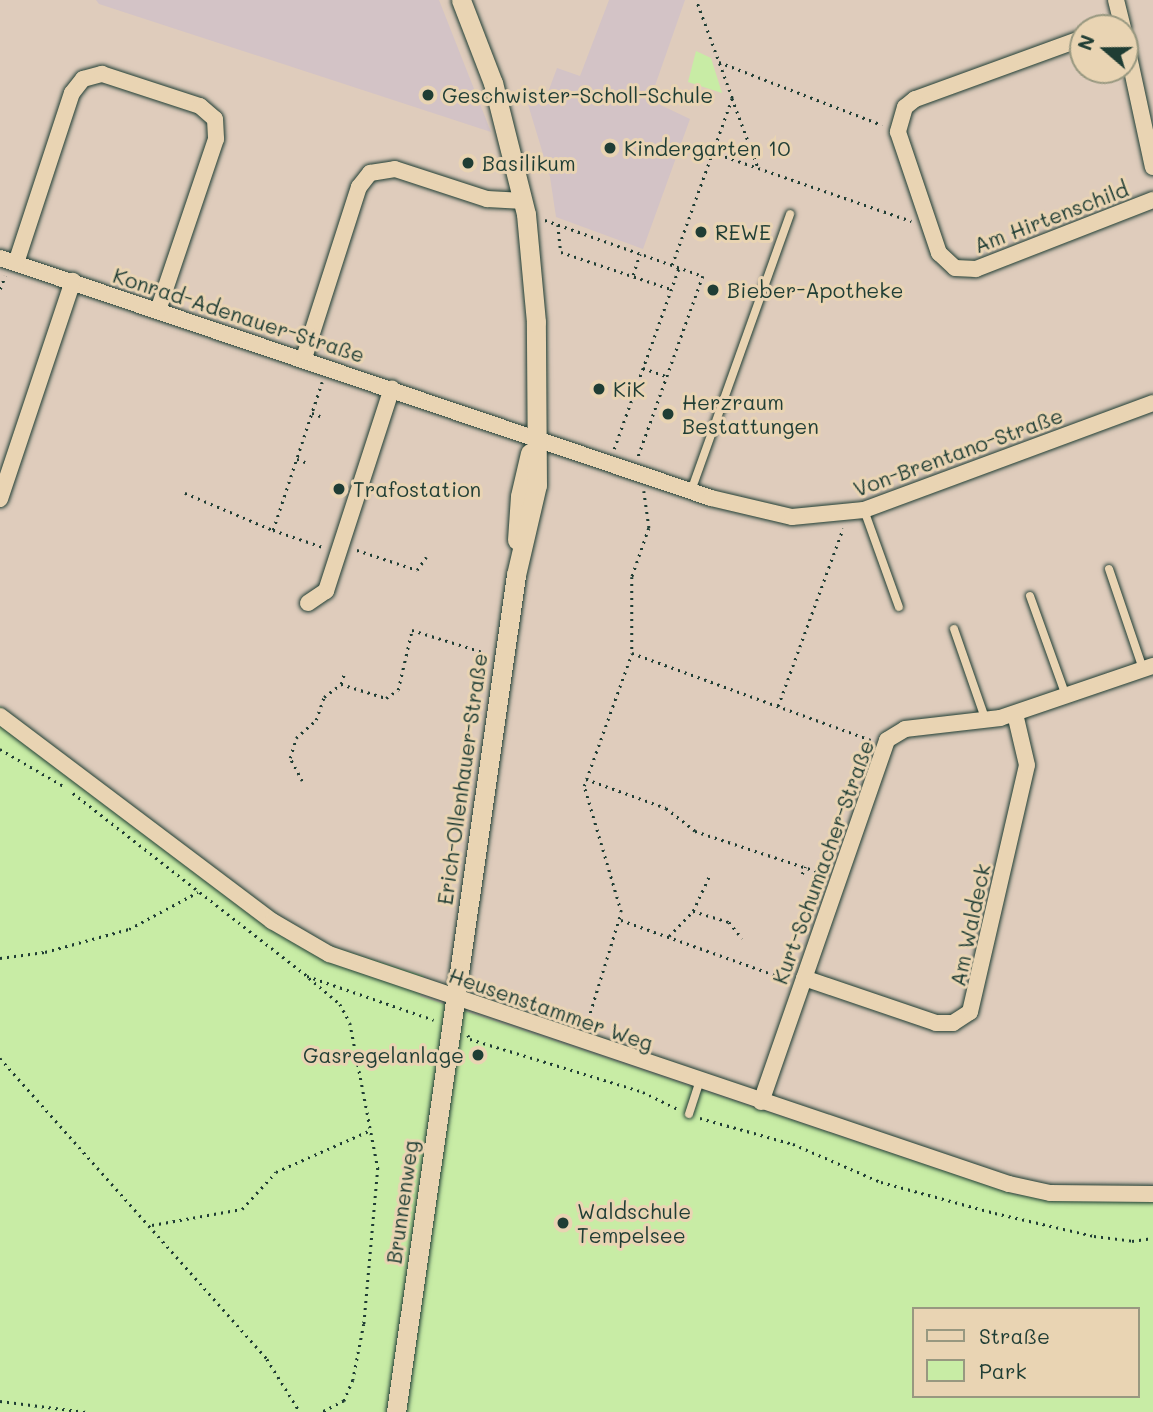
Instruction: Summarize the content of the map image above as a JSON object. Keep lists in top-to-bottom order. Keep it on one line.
{"streets":{"street":["Am Hirtenschild","Konrad-Adenauer-Straße","Von-Brentano-Straße","Erich-Ollenhauer-Straße","Kurt-Schumacher-Straße","Am Waldeck","Heusenstammer Weg","Brunnenweg"]},"crossings":[["Konrad-Adenauer-Straße","Von-Brentano-Straße"],["Konrad-Adenauer-Straße","Erich-Ollenhauer-Straße"],["Von-Brentano-Straße","Erich-Ollenhauer-Straße"],["Erich-Ollenhauer-Straße","Heusenstammer Weg"],["Erich-Ollenhauer-Straße","Brunnenweg"],["Kurt-Schumacher-Straße","Am Waldeck"],["Kurt-Schumacher-Straße","Heusenstammer Weg"],["Heusenstammer Weg","Brunnenweg"]],"places":["Geschwister-Scholl-Schule","Kindergarten 10","Basilikum","REWE","Bieber-Apotheke","KiK","Herzraum Bestattungen","Trafostation","Gasregelanlage","Waldschule Tempelsee"],"legend":["Straße","Park"],"north":"left"}
